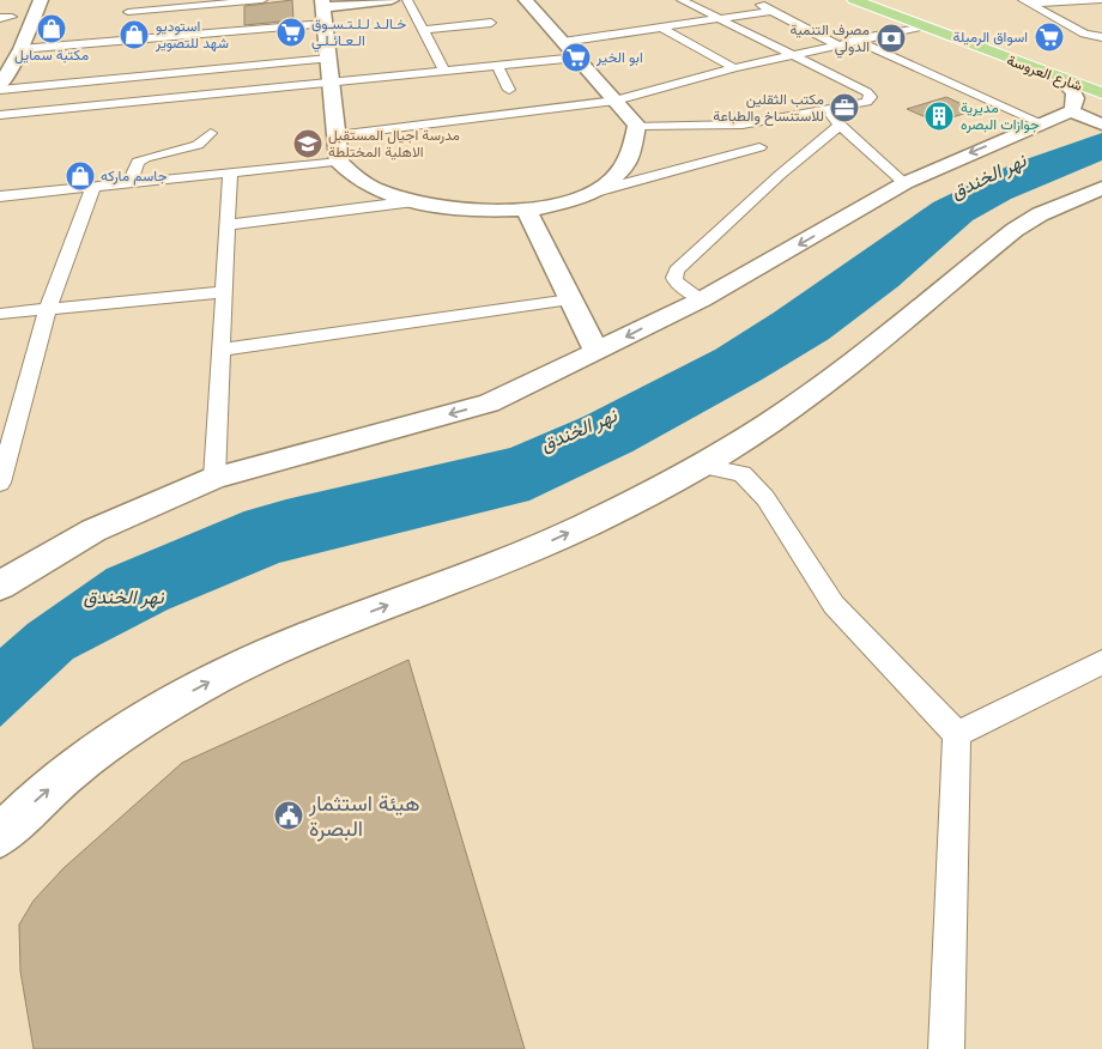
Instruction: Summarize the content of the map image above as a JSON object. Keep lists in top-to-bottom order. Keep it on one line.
{"streets":{"main road":["شارع العروسة"]},"water":["نهر الخندق"],"places":{"shop":["مكتبة سمايل","استوديو شهد للتصوير","جاسم ماركه"],"supermarket":["خـالـد لـلـتـسـوق الـعـائـلـي","اسواق الرميلة","ابو الخير"],"bank":["مصرف التنمية الدولي"],"office":["مكتب الثقلين للاستنساخ والطباعة"],"building":["مديرية جوازات البصره"],"school or university":["مدرسة اجيال المستقبل الاهلية المختلطة"],"public building":["هيئة استثمار البصرة"]}}
